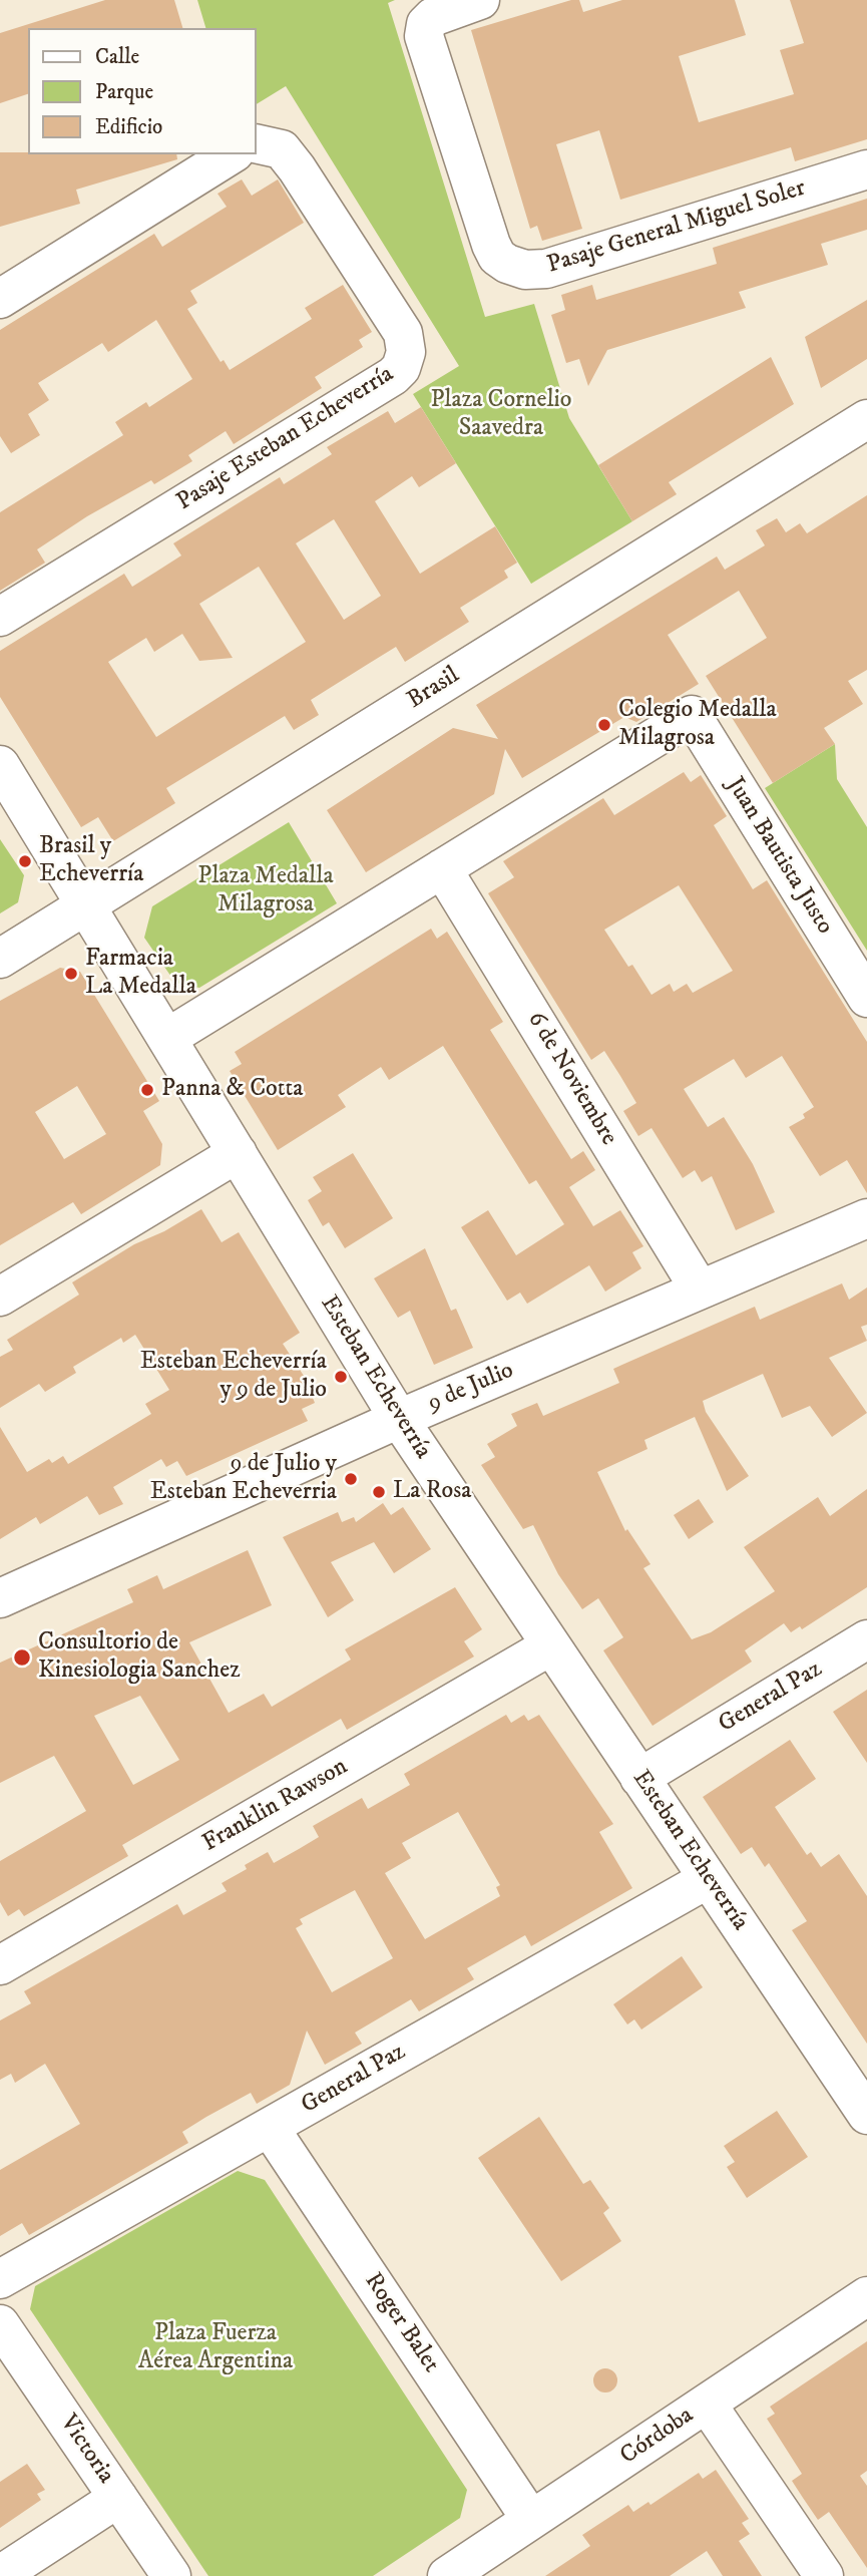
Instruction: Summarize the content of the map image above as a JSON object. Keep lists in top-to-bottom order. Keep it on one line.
{"streets":{"street":["Pasaje General Miguel Soler","Pasaje Esteban Echeverría","Brasil","Juan Bautista Justo","6 de Noviembre","Esteban Echeverría","9 de Julio","General Paz","Franklin Rawson","Roger Balet","Córdoba","Victoria"]},"crossings":[["Brasil","Esteban Echeverría"],["Juan Bautista Justo","6 de Noviembre"],["6 de Noviembre","9 de Julio"],["Esteban Echeverría","9 de Julio"],["Esteban Echeverría","General Paz"],["Esteban Echeverría","Franklin Rawson"],["General Paz","Roger Balet"],["Roger Balet","Córdoba"]],"parks":["Plaza Cornelio Saavedra","Plaza Medalla Milagrosa","Plaza Fuerza Aérea Argentina"],"places":["Colegio Medalla Milagrosa","Brasil y Echeverría","Farmacia La Medalla","Panna & Cotta","Esteban Echeverría y 9 de Julio","9 de Julio y Esteban Echeverria","La Rosa","Consultorio de Kinesiologia Sanchez"],"legend":["Calle","Parque","Edificio"]}
